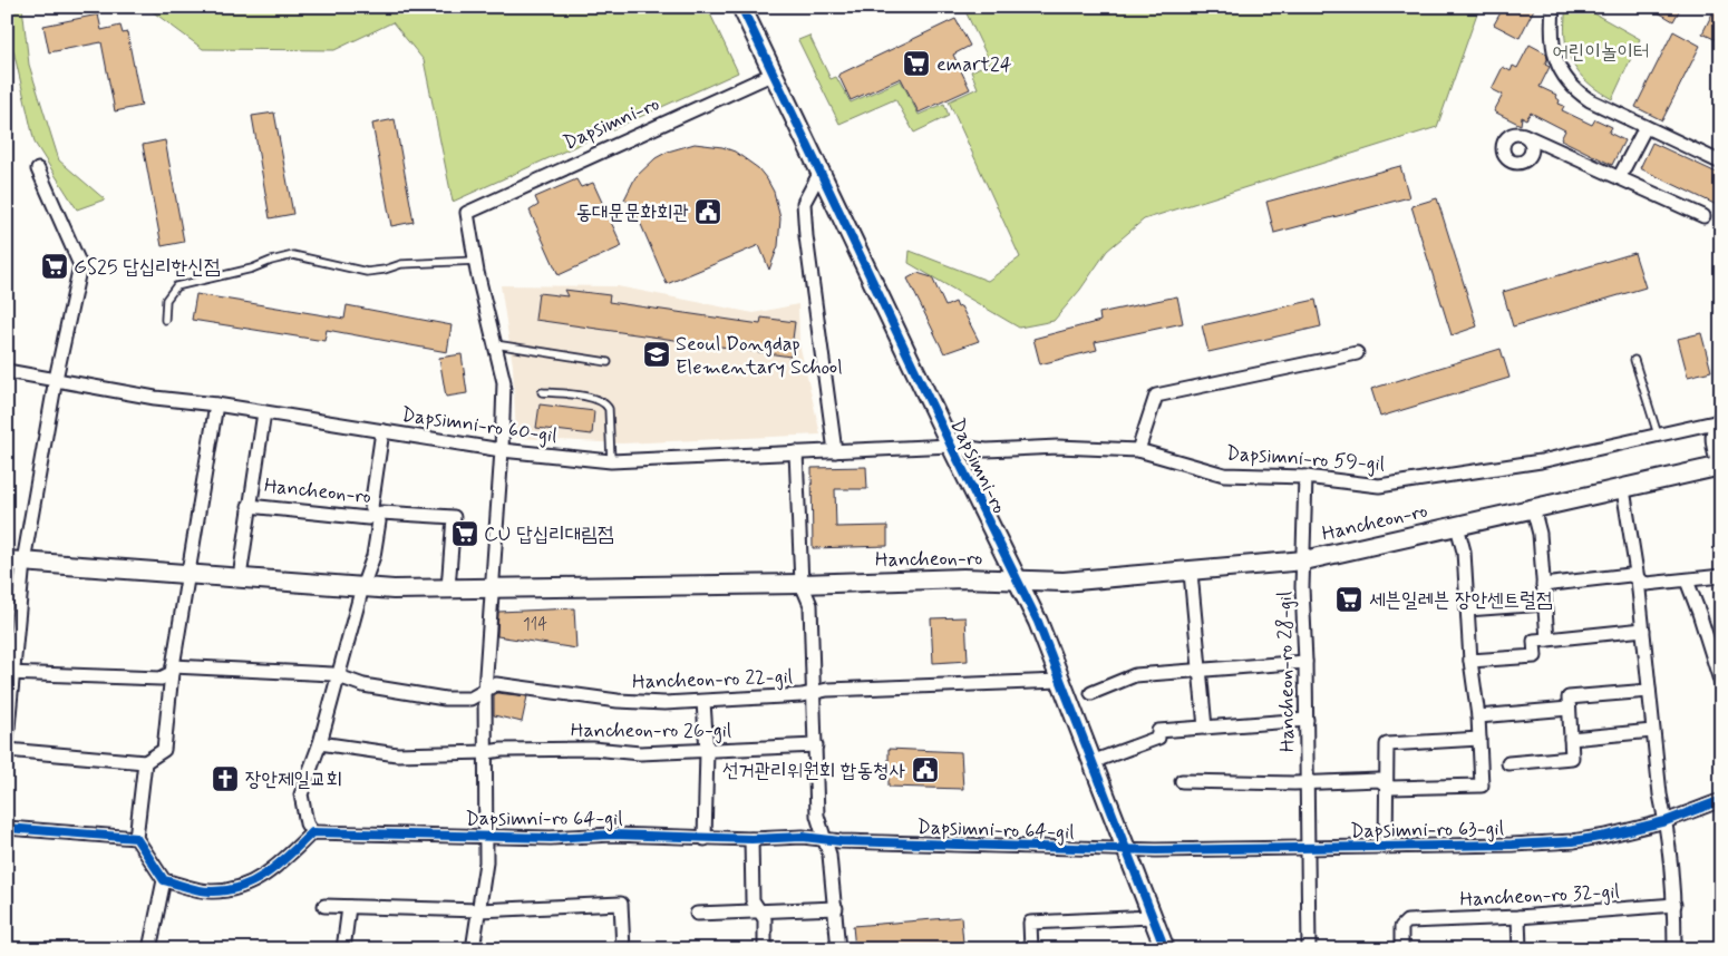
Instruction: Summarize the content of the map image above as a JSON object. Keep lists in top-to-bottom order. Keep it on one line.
{"streets":{"main road":["Dapsimni-ro","Hancheon-ro"],"street":["Dapsimni-ro 60-gil","Dapsimni-ro 59-gil","Hancheon-ro 28-gil","Hancheon-ro 22-gil","Hancheon-ro 26-gil","Dapsimni-ro 64-gil","Dapsimni-ro 63-gil","Hancheon-ro 32-gil"]},"crossings":[["Dapsimni-ro","Dapsimni-ro 60-gil"],["Dapsimni-ro","Dapsimni-ro 59-gil"],["Dapsimni-ro","Hancheon-ro"],["Dapsimni-ro","Hancheon-ro 22-gil"],["Dapsimni-ro","Dapsimni-ro 64-gil"],["Dapsimni-ro","Dapsimni-ro 63-gil"],["Dapsimni-ro 60-gil","Dapsimni-ro 59-gil"],["Dapsimni-ro 60-gil","Hancheon-ro"],["Dapsimni-ro 59-gil","Hancheon-ro 28-gil"],["Hancheon-ro","Hancheon-ro 28-gil"],["Hancheon-ro 28-gil","Dapsimni-ro 63-gil"],["Dapsimni-ro 64-gil","Dapsimni-ro 63-gil"]],"parks":["어린이놀이터"],"places":{"supermarket":["emart24","GS25 답십리한신점","CU 답십리대림점","세븐일레븐 장안센트럴점"],"public building":["동대문문화회관","선거관리위원회 합동청사"],"school or university":["Seoul Dongdap Elementary School"],"church":["장안제일교회"]},"house_numbers":["114"]}
